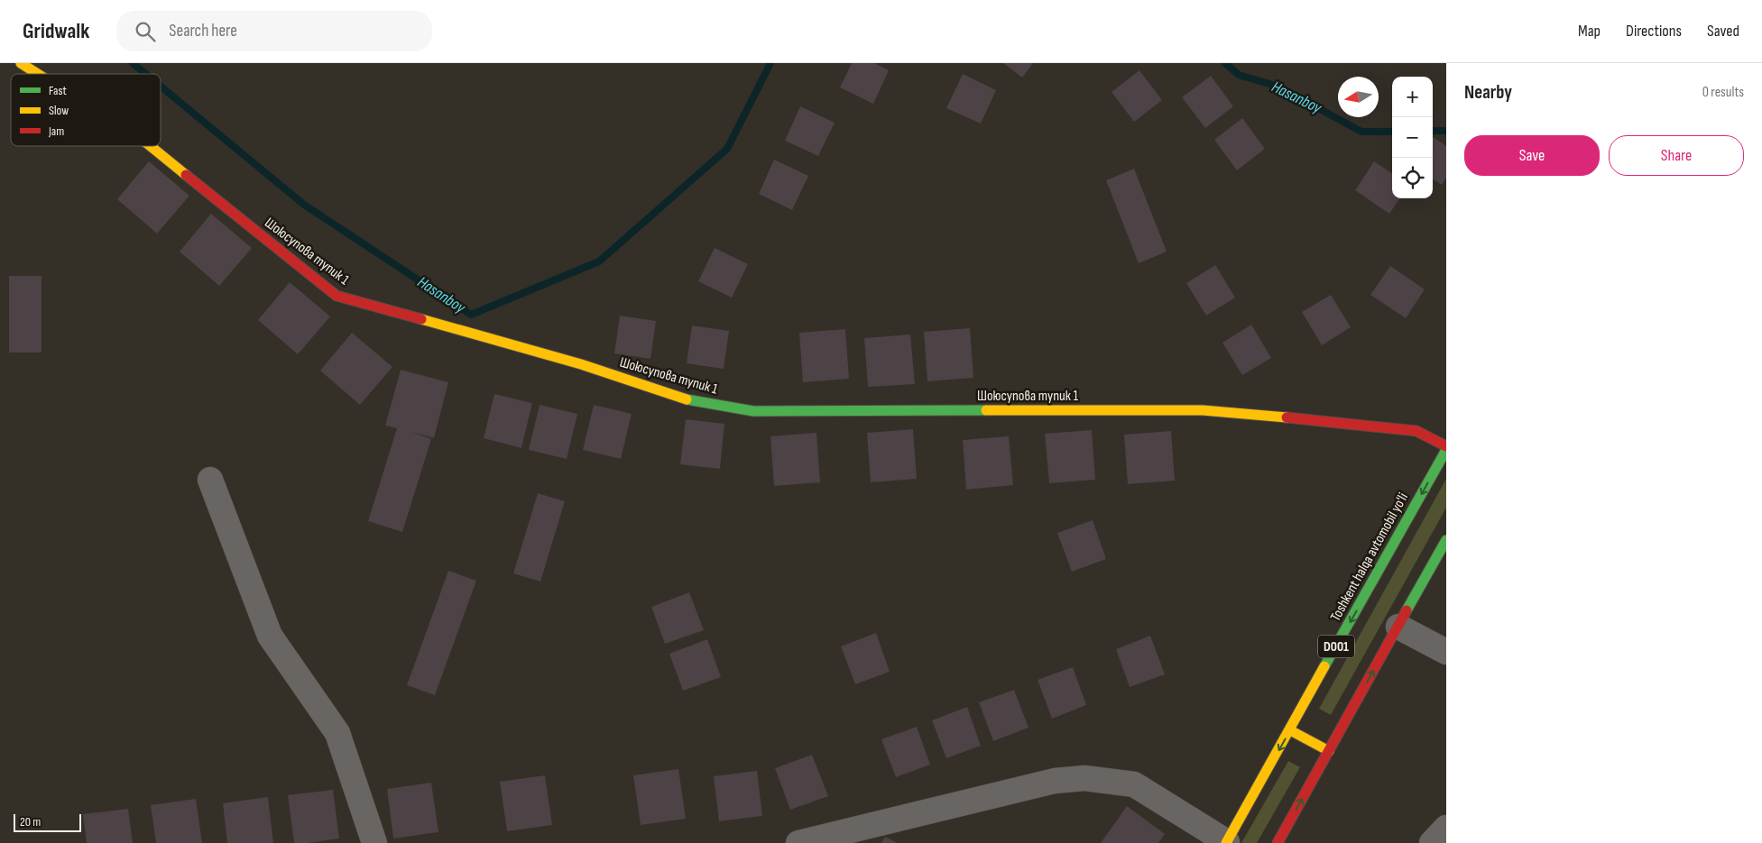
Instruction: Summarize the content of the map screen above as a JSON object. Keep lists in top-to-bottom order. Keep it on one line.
{"streets":{"main road":["Шоюсупова тупик 1","Toshkent halqa avtomobil yo'li","D001"]},"water":["Hasanboy"],"legend":["Fast","Slow","Jam"],"scale_bar":"20 m","north":"left","page":{"header":"Gridwalk","search":"Search here","nav":["Map","Directions","Saved"],"heading":["Nearby","0 results"],"map_buttons":["+","−"],"buttons":["Save","Share"],"scale":"20 m"}}
